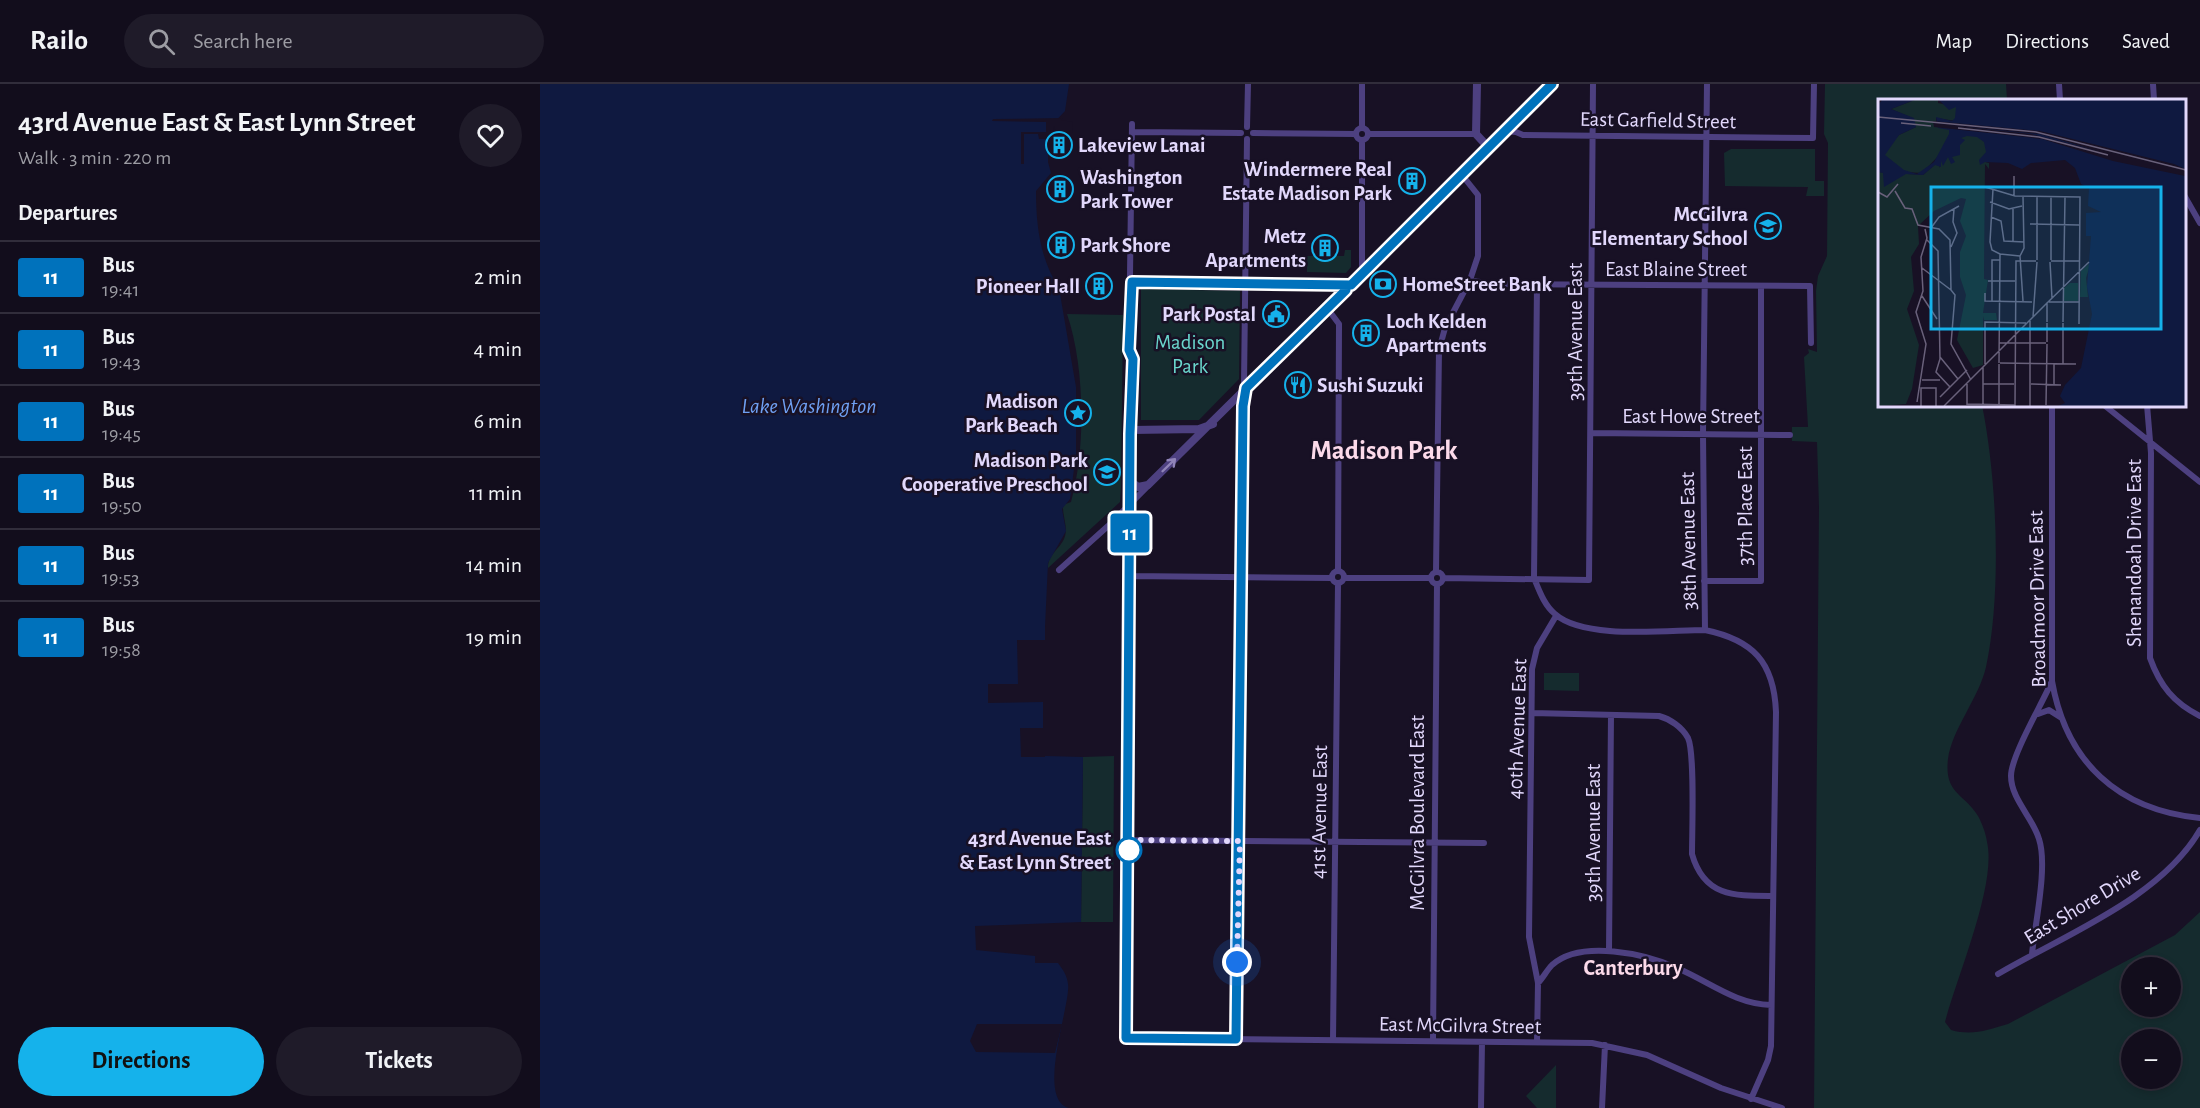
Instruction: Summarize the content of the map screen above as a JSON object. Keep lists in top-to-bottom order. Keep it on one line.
{"streets":{"street":["East Garfield Street","East Blaine Street","39th Avenue East","East Howe Street","37th Place East","38th Avenue East","Shenandoah Drive East","Broadmoor Drive East","40th Avenue East","41st Avenue East","McGilvra Boulevard East","East Shore Drive","East McGilvra Street"]},"crossings":[["East Garfield Street","39th Avenue East"],["East Garfield Street","38th Avenue East"],["East Blaine Street","39th Avenue East"],["East Blaine Street","37th Place East"],["East Blaine Street","38th Avenue East"],["39th Avenue East","East Howe Street"],["East Howe Street","37th Place East"],["East Howe Street","38th Avenue East"],["37th Place East","38th Avenue East"],["38th Avenue East","East McGilvra Street"],["40th Avenue East","East McGilvra Street"],["41st Avenue East","East McGilvra Street"],["McGilvra Boulevard East","East McGilvra Street"]],"districts":["Madison Park","Canterbury"],"water":["Lake Washington"],"parks":["Madison Park"],"places":{"building":["Lakeview Lanai","Windermere Real Estate Madison Park","Washington Park Tower","Park Shore","Metz Apartments","Pioneer Hall","Loch Kelden Apartments"],"school or university":["McGilvra Elementary School","Madison Park Cooperative Preschool"],"bank":["HomeStreet Bank"],"public building":["Park Postal"],"restaurant":["Sushi Suzuki"],"place":["Madison Park Beach"],"other":["43rd Avenue East & East Lynn Street"]},"lines":["bus line 11"],"page":{"header":"Railo","search":"Search here","nav":["Map","Directions","Saved"],"heading":[["43rd Avenue East & East Lynn Street","Walk · 3 min · 220 m"],"Departures"],"on_map":"11","list":[{"mark":"11","name":"Bus","note":"19:41","value":"2 min"},{"mark":"11","name":"Bus","note":"19:43","value":"4 min"},{"mark":"11","name":"Bus","note":"19:45","value":"6 min"},{"mark":"11","name":"Bus","note":"19:50","value":"11 min"},{"mark":"11","name":"Bus","note":"19:53","value":"14 min"},{"mark":"11","name":"Bus","note":"19:58","value":"19 min"}],"map_buttons":["+","−"],"buttons":["Directions","Tickets"]}}
